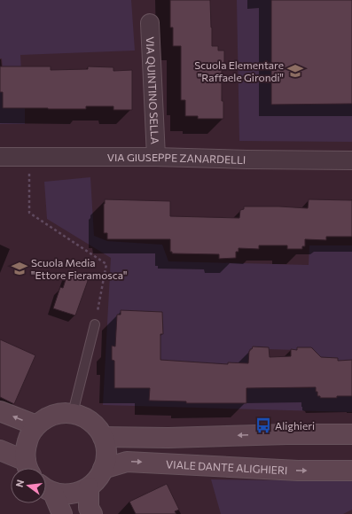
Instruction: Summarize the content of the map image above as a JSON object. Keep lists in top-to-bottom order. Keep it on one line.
{"streets":{"street":["VIA QUINTINO SELLA","VIA GIUSEPPE ZANARDELLI","VIALE DANTE ALIGHIERI"]},"crossings":[["VIA QUINTINO SELLA","VIA GIUSEPPE ZANARDELLI"]],"places":{"school or university":["Scuola Elementare \"Raffaele Girondi\"","Scuola Media \"Ettore Fieramosca\""],"bus stop":["Alighieri"]},"north":"left"}
